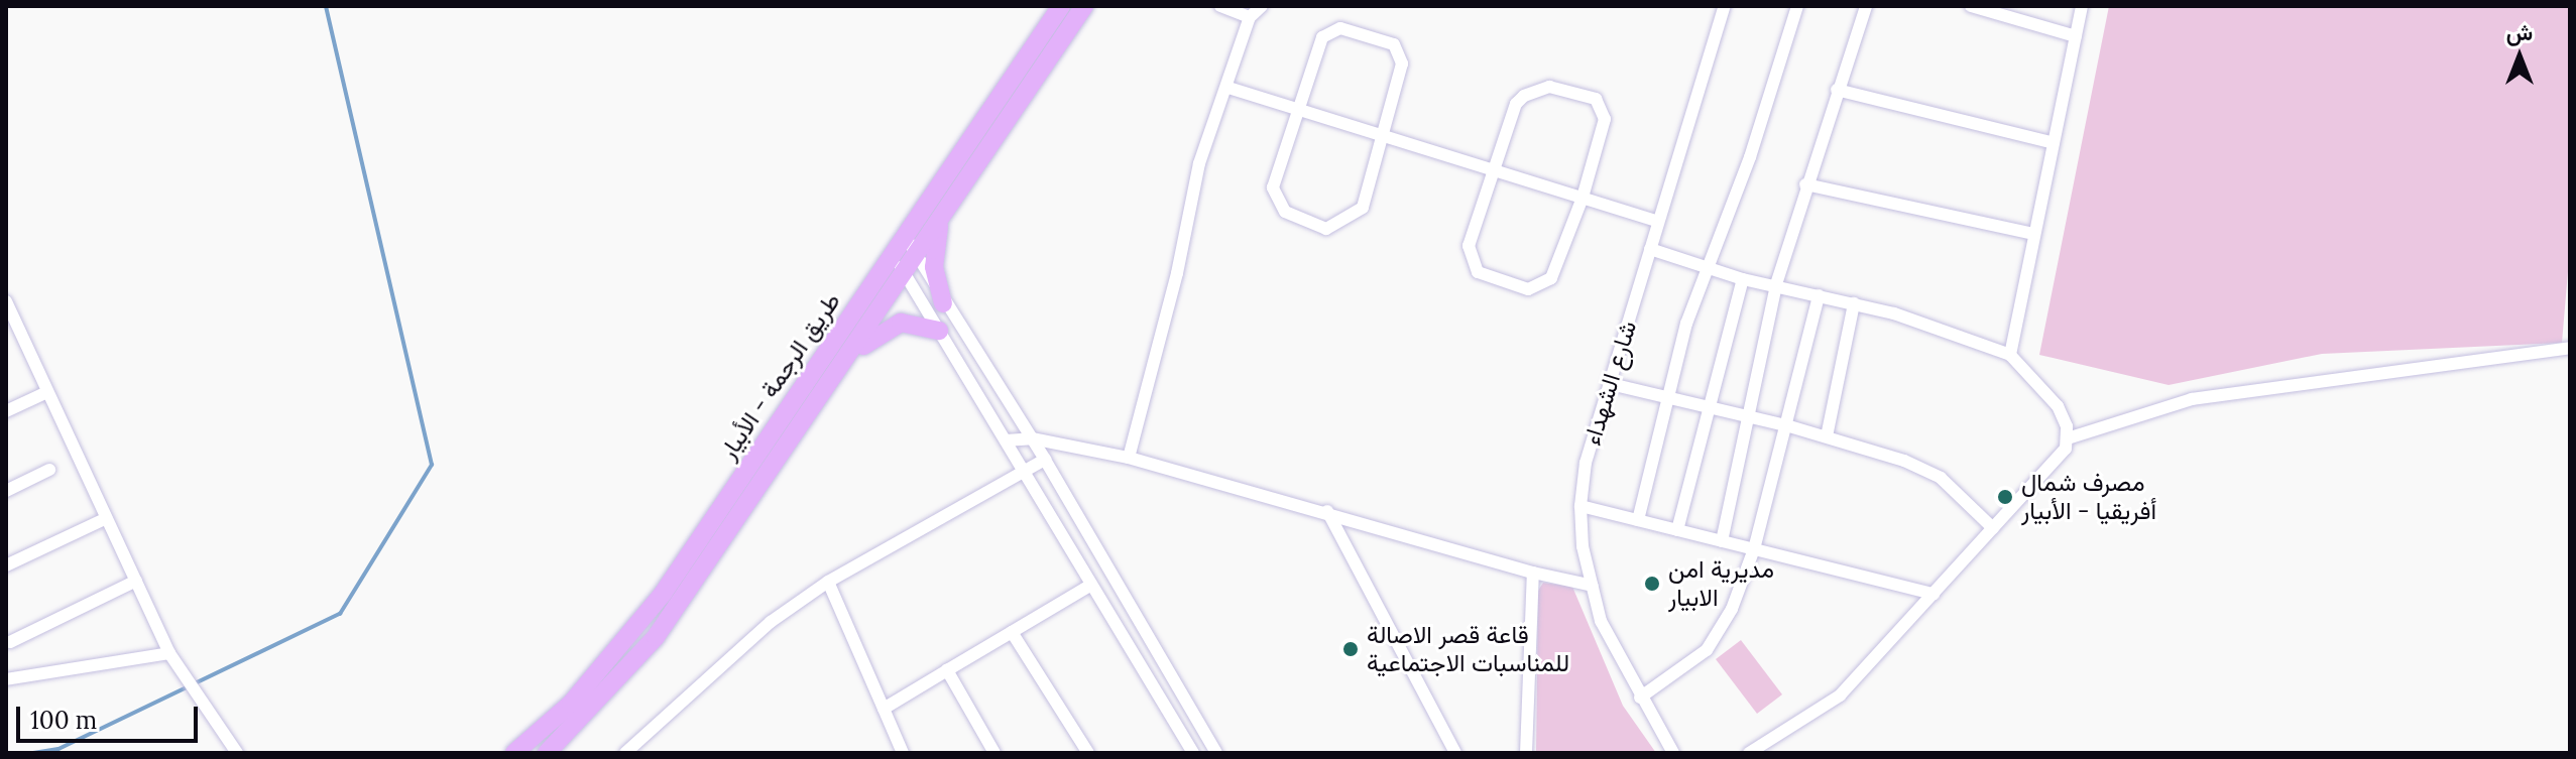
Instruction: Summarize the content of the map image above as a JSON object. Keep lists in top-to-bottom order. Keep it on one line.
{"streets":{"highway":["طريق الرجمة - الأبيار"],"street":["شارع الشهداء"]},"places":["مصرف شمال أفريقيا - الأبيار","مديرية امن الابيار","قاعة قصر الاصالة للمناسبات الاجتماعية"],"scale_bar":"100 m","north":"top"}
